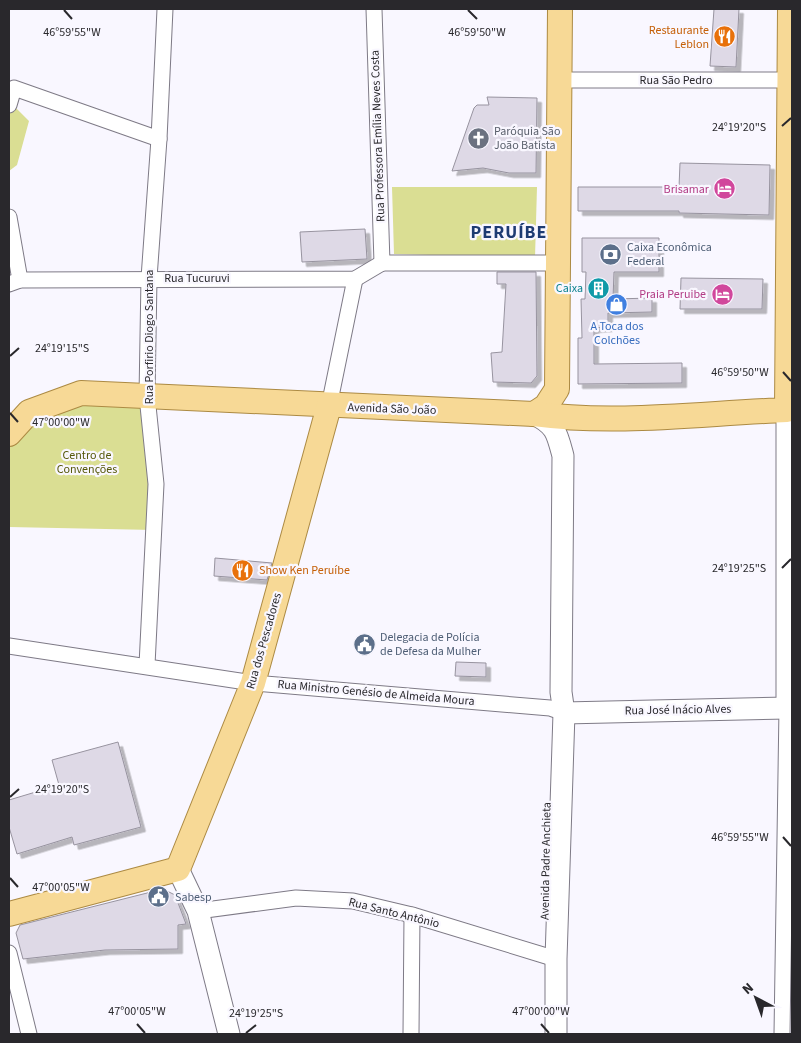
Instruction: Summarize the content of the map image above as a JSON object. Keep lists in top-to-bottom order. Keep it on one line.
{"streets":{"main road":["Avenida São João","Rua dos Pescadores","Rua José Inácio Alves","Avenida Padre Anchieta"],"street":["Rua São Pedro","Rua Professora Emília Neves Costa","Rua Tucuruvi","Rua Porfirio Diogo Santana","Rua Ministro Genésio de Almeida Moura","Rua Santo Antônio"]},"crossings":[["Rua Tucuruvi","Rua Porfirio Diogo Santana"],["Rua Porfirio Diogo Santana","Avenida São João"],["Rua Porfirio Diogo Santana","Rua Ministro Genésio de Almeida Moura"],["Avenida São João","Rua dos Pescadores"],["Avenida São João","Avenida Padre Anchieta"],["Rua dos Pescadores","Rua Ministro Genésio de Almeida Moura"],["Rua Ministro Genésio de Almeida Moura","Rua José Inácio Alves"],["Rua Ministro Genésio de Almeida Moura","Avenida Padre Anchieta"],["Rua José Inácio Alves","Avenida Padre Anchieta"],["Avenida Padre Anchieta","Rua Santo Antônio"]],"districts":["PERUÍBE"],"parks":["Centro de Convenções"],"places":{"restaurant":["Restaurante Leblon","Show Ken Peruíbe"],"church":["Paróquia São João Batista"],"hotel":["Brisamar","Praia Peruibe"],"bank":["Caixa Econômica Federal"],"building":["Caixa"],"shop":["A Toca dos Colchões"],"public building":["Delegacia de Polícia de Defesa da Mulher","Sabesp"]},"north":"top left","coordinates":["46°59'55\"W","46°59'50\"W","24°19'20\"S","24°19'15\"S","47°00'00\"W","24°19'25\"S","47°00'05\"W"]}
